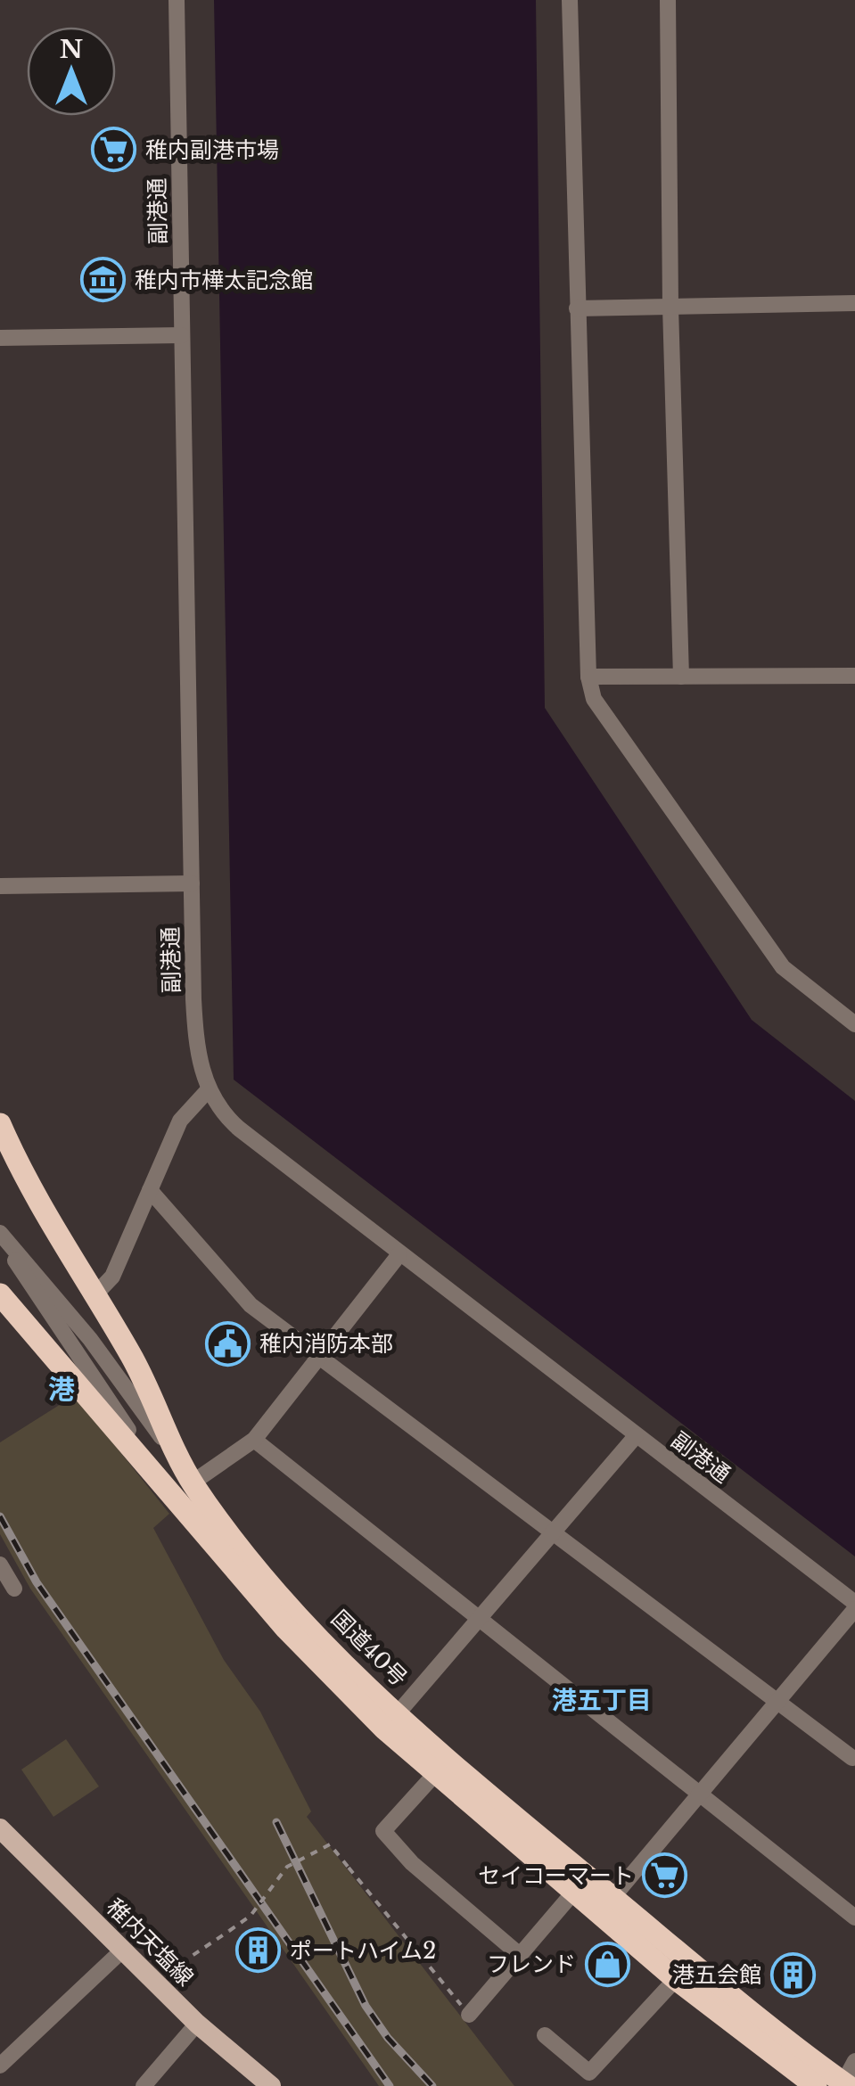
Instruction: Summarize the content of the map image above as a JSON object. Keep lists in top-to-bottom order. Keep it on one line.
{"streets":{"highway":["国道40号"],"main road":["稚内天塩線"],"street":["副港通"]},"districts":["港","港五丁目"],"places":{"supermarket":["稚内副港市場","セイコーマート"],"museum":["稚内市樺太記念館"],"public building":["稚内消防本部"],"building":["ポートハイム2","港五会館"],"shop":["フレンド"]},"north":"top"}
